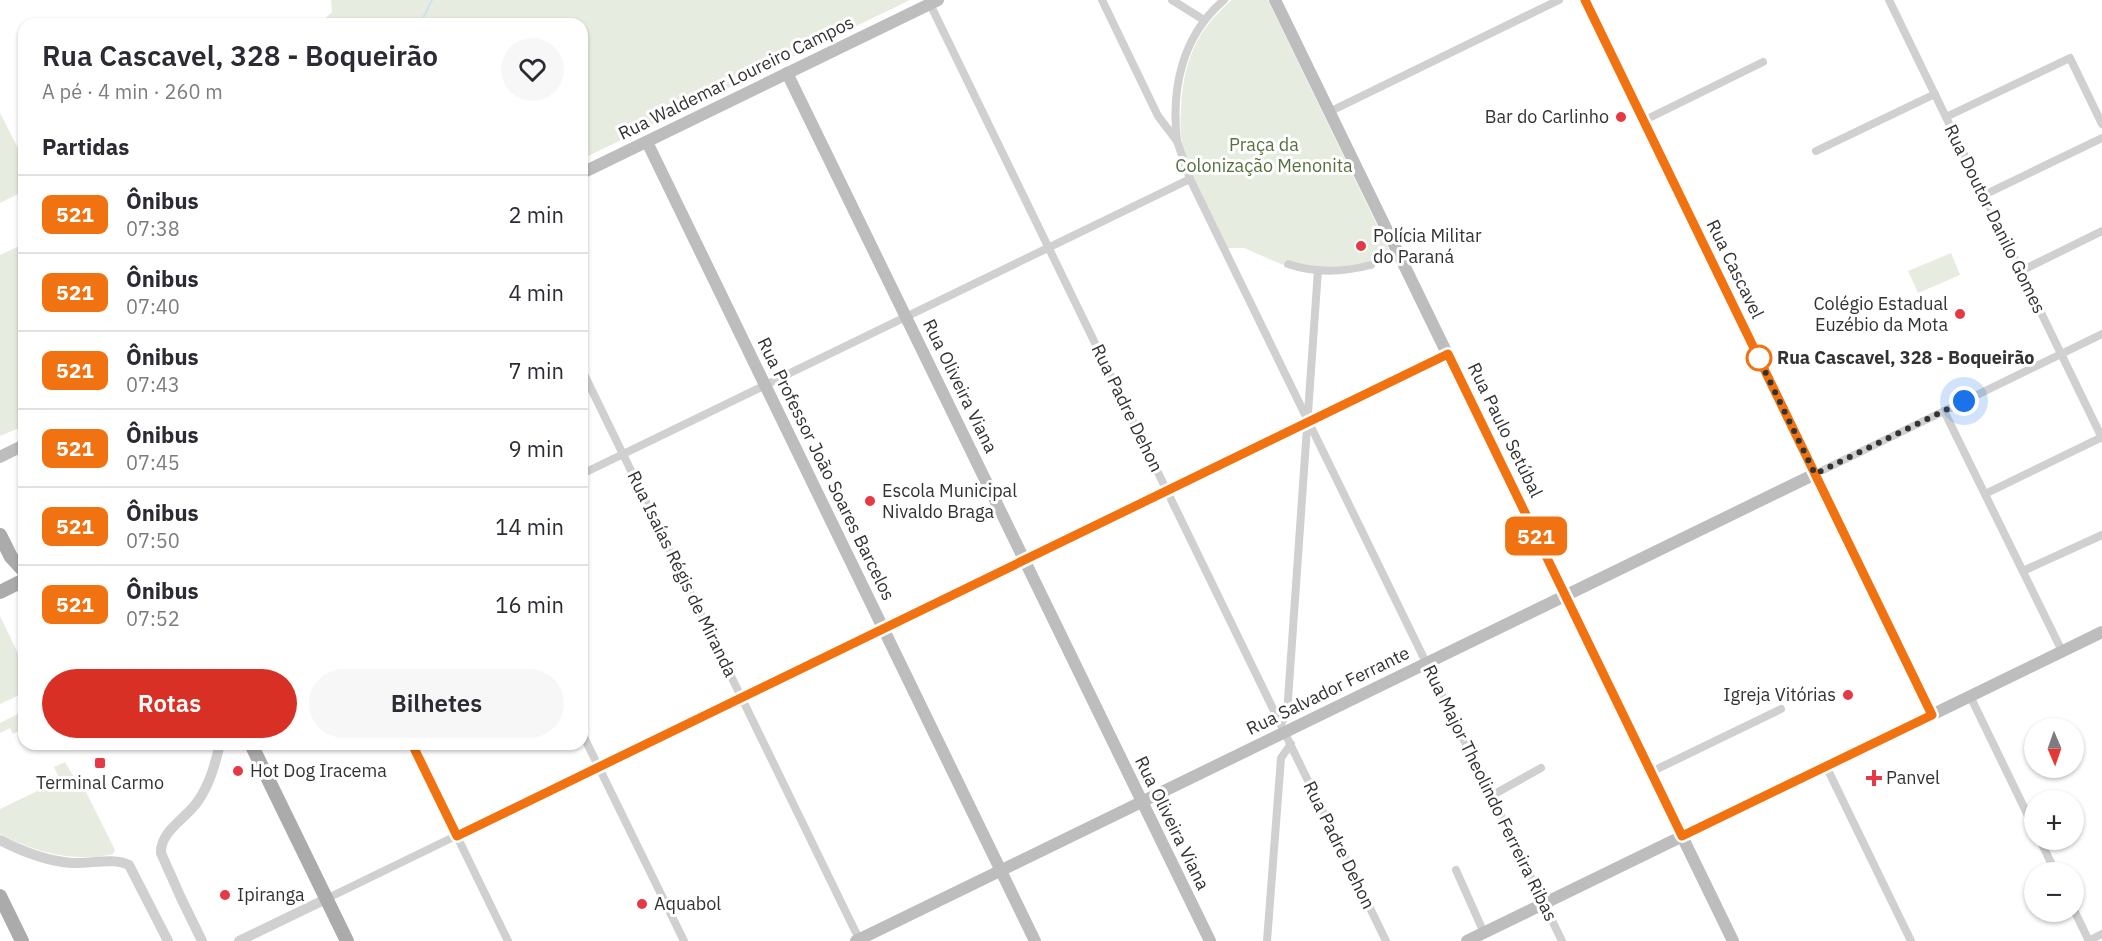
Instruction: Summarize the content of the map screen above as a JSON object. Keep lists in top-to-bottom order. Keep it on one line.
{"streets":{"main road":["Rua Waldemar Loureiro Campos","Rua Cascavel","Rua Oliveira Viana","Rua Paulo Setúbal","Rua Professor João Soares Barcelos","Rua Salvador Ferrante"],"street":["Rua Doutor Danilo Gomes","Rua Padre Dehon","Rua Isaías Régis de Miranda","Rua Major Theolindo Ferreira Ribas"]},"crossings":[["Rua Waldemar Loureiro Campos","Rua Oliveira Viana"],["Rua Waldemar Loureiro Campos","Rua Padre Dehon"],["Rua Waldemar Loureiro Campos","Rua Professor João Soares Barcelos"],["Rua Cascavel","Rua Salvador Ferrante"],["Rua Oliveira Viana","Rua Salvador Ferrante"],["Rua Padre Dehon","Rua Salvador Ferrante"],["Rua Paulo Setúbal","Rua Salvador Ferrante"],["Rua Professor João Soares Barcelos","Rua Salvador Ferrante"],["Rua Isaías Régis de Miranda","Rua Salvador Ferrante"],["Rua Salvador Ferrante","Rua Major Theolindo Ferreira Ribas"]],"parks":["Praça da Colonização Menonita"],"places":{"other":["Bar do Carlinho","Polícia Militar do Paraná","Colégio Estadual Euzébio da Mota","Rua Cascavel, 328 - Boqueirão","Escola Municipal Nivaldo Braga","Igreja Vitórias","Hot Dog Iracema","Ipiranga","Aquabol"],"transit":["Terminal Carmo"],"health":["Panvel"]},"lines":["bus line 521"],"north":"bottom","page":{"on_map":"521","heading":[["Rua Cascavel, 328 - Boqueirão","A pé · 4 min · 260 m"],"Partidas"],"list":[{"mark":"521","name":"Ônibus","note":"07:38","value":"2 min"},{"mark":"521","name":"Ônibus","note":"07:40","value":"4 min"},{"mark":"521","name":"Ônibus","note":"07:43","value":"7 min"},{"mark":"521","name":"Ônibus","note":"07:45","value":"9 min"},{"mark":"521","name":"Ônibus","note":"07:50","value":"14 min"},{"mark":"521","name":"Ônibus","note":"07:52","value":"16 min"}],"buttons":["Rotas","Bilhetes"],"map_buttons":["+","−"]}}
